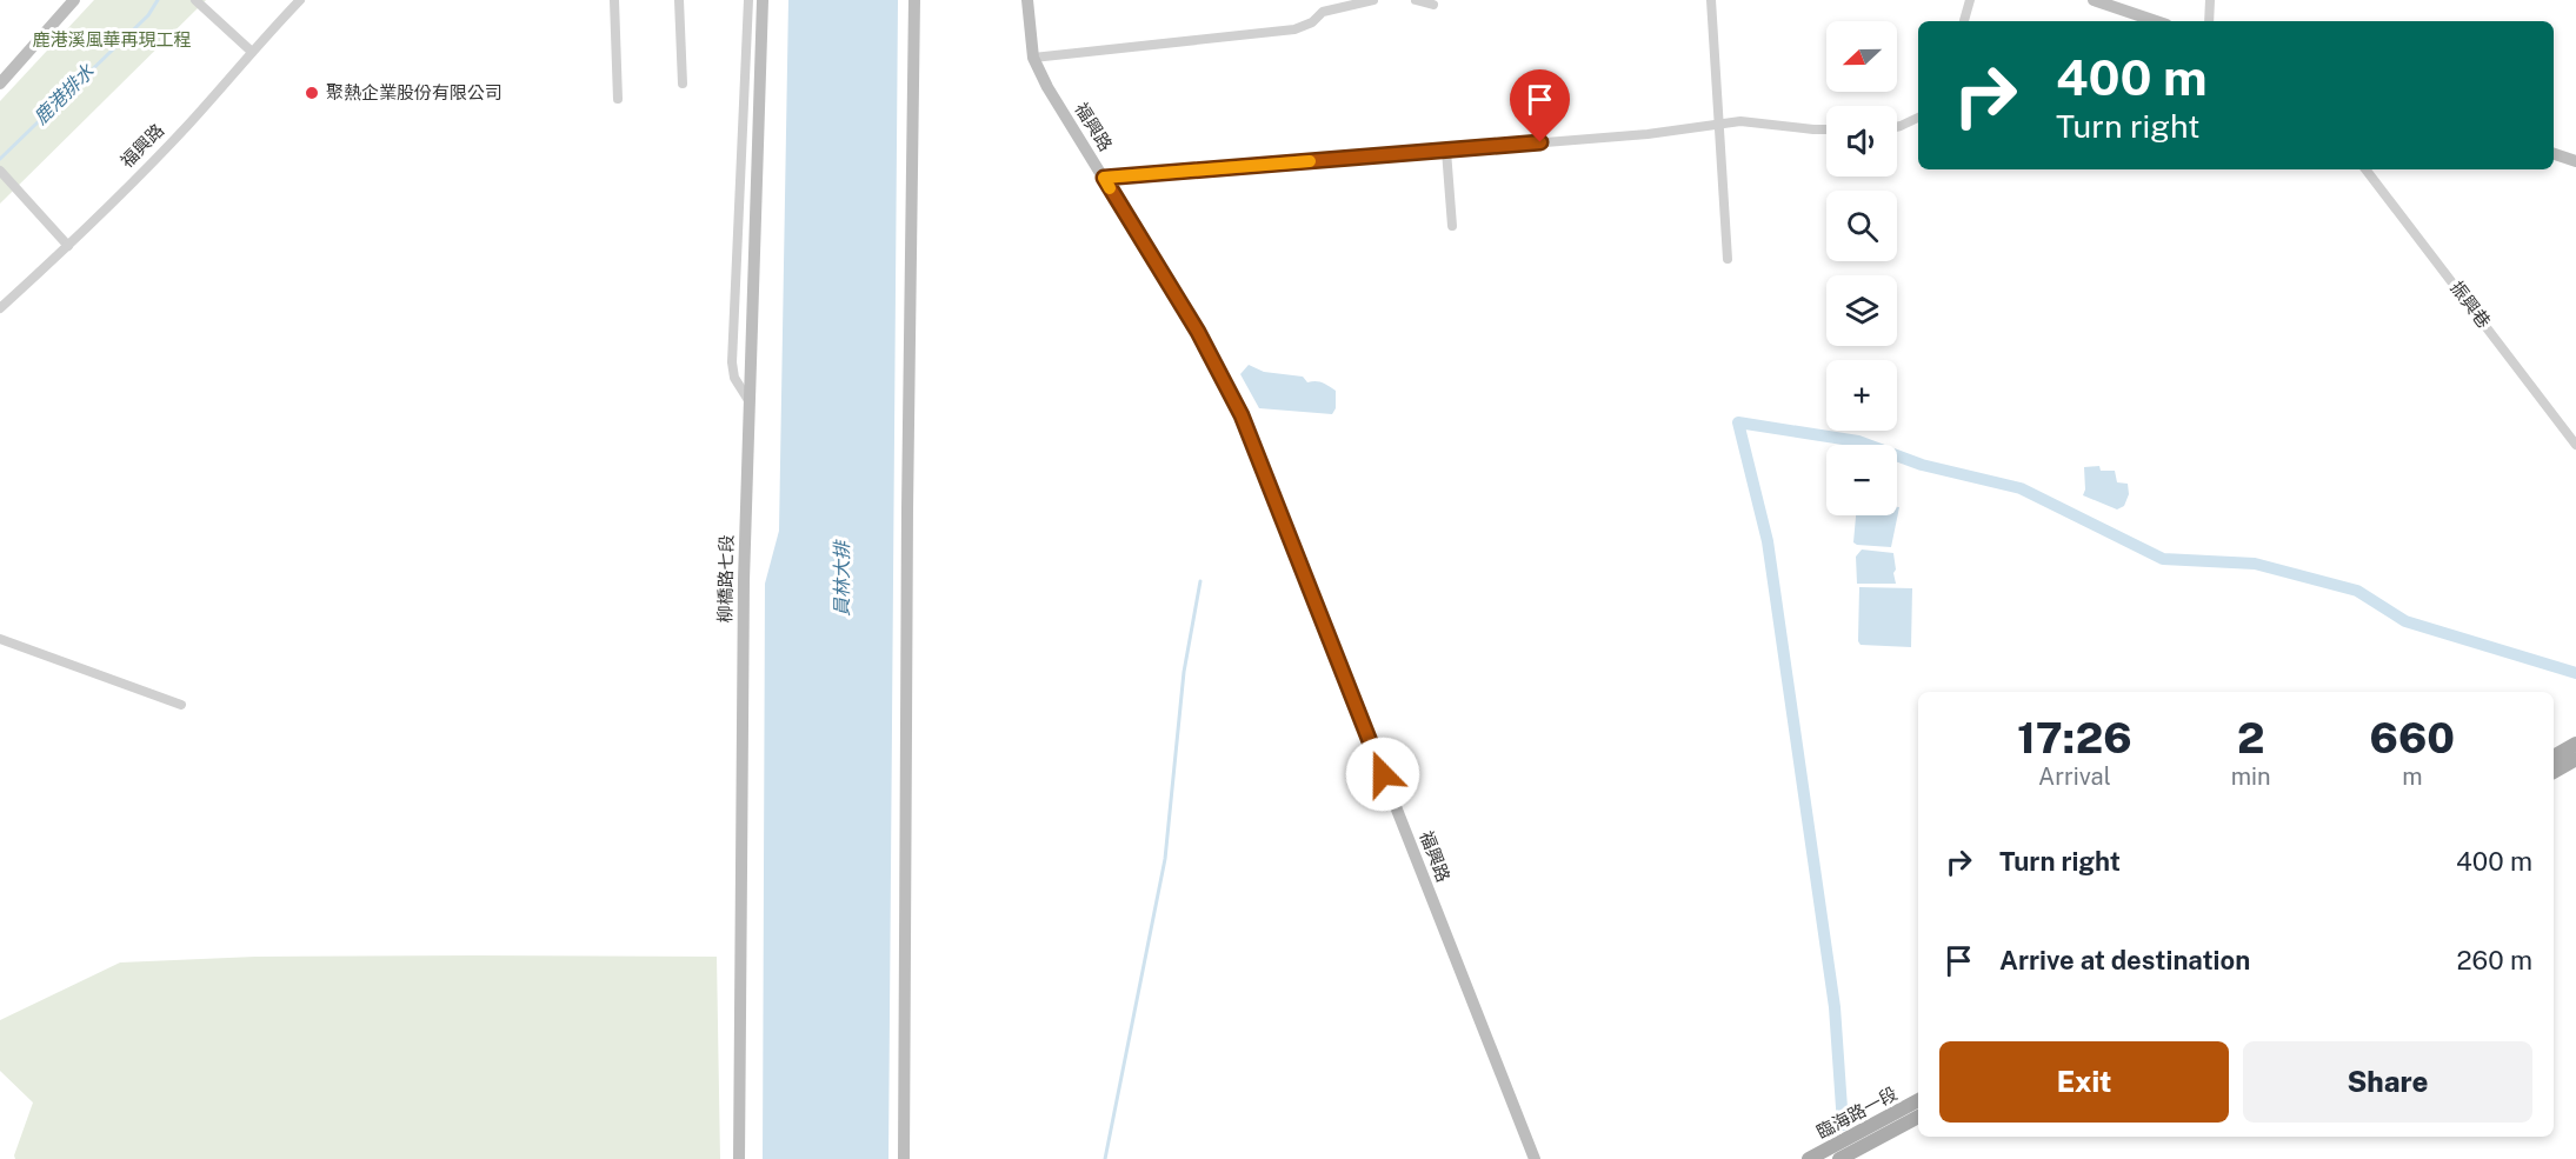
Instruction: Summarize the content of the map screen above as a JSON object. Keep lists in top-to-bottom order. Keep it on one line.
{"streets":{"main road":["福興路","柳橋路七段","臨海路一段"],"street":["振興巷"]},"water":["鹿港排水","員林大排"],"parks":["鹿港溪風華再現工程"],"places":["聚熱企業股份有限公司"],"north":"left","page":{"map_buttons":["+","−"],"turn":["400 m","Turn right"],"eta":["17:26","Arrival","2","min","660","m"],"list":[{"name":"Turn right","value":"400 m"},{"name":"Arrive at destination","value":"260 m"}],"buttons":["Exit","Share"]}}
